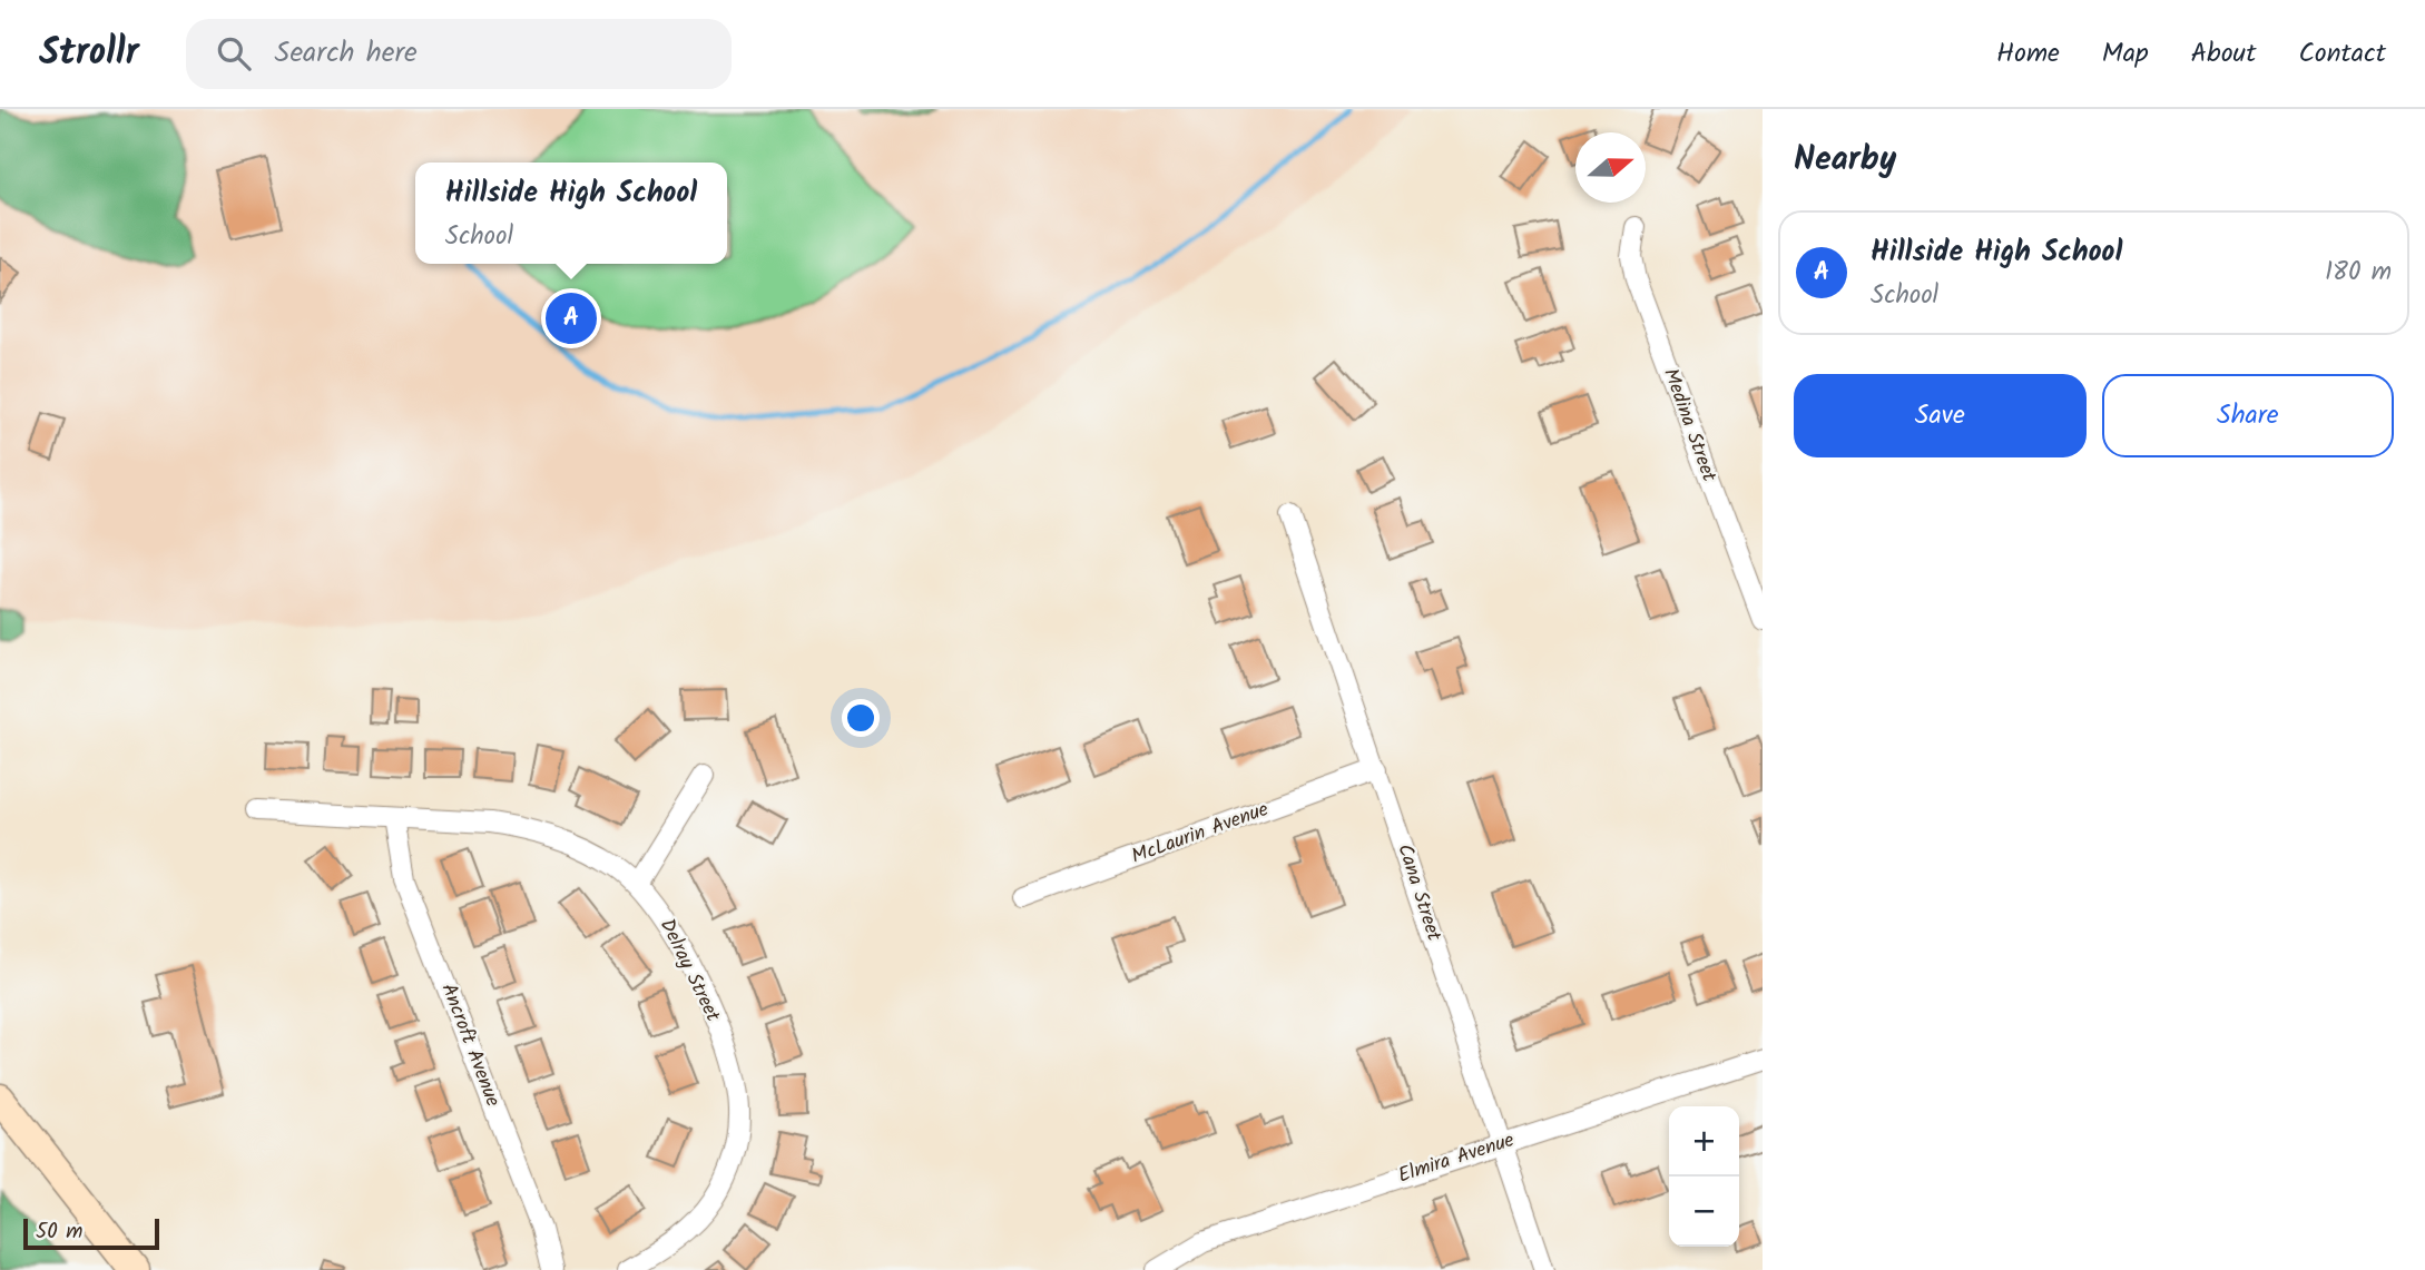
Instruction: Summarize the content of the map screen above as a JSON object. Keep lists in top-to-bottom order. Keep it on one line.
{"streets":{"street":["Medina Street","McLaurin Avenue","Cana Street","Delray Street","Ancroft Avenue","Elmira Avenue"]},"crossings":[["McLaurin Avenue","Cana Street"],["Cana Street","Elmira Avenue"],["Delray Street","Ancroft Avenue"]],"scale_bar":"50 m","north":"right","page":{"header":"Strollr","search":"Search here","nav":["Home","Map","About","Contact"],"heading":"Nearby","popup":["Hillside High School","School"],"list":[{"mark":"A","name":"Hillside High School","note":"School","value":"180 m"}],"pins":"A","buttons":["Save","Share"],"map_buttons":["+","−"],"scale":"50 m"}}
